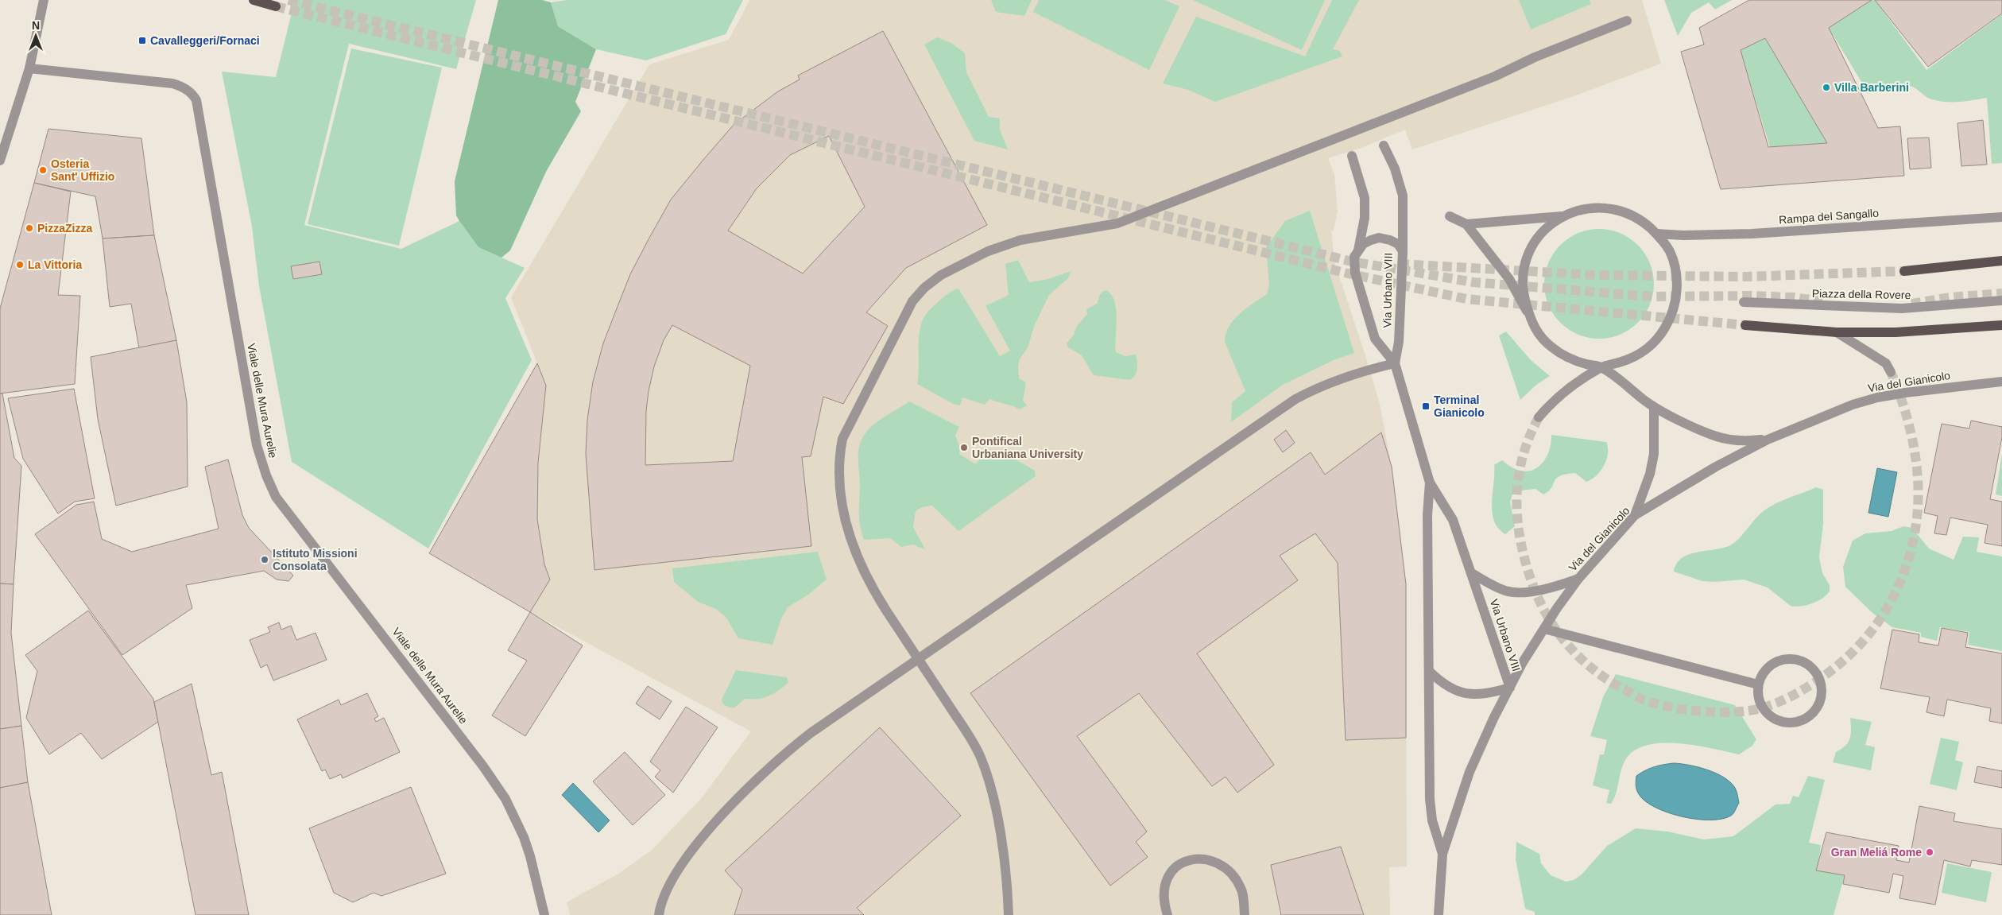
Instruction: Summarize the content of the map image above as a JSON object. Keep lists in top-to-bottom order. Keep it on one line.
{"streets":{"street":["Rampa del Sangallo","Via Urbano VIII","Piazza della Rovere","Via del Gianicolo","Viale delle Mura Aurelie"]},"crossings":[["Via Urbano VIII","Via del Gianicolo"]],"places":{"transit":["Cavalleggeri/Fornaci","Terminal Gianicolo"],"other":["Villa Barberini","Osteria Sant' Uffizio","PizzaZizza","La Vittoria","Pontifical Urbaniana University","Istituto Missioni Consolata","Gran Meliá Rome"]},"north":"top"}
